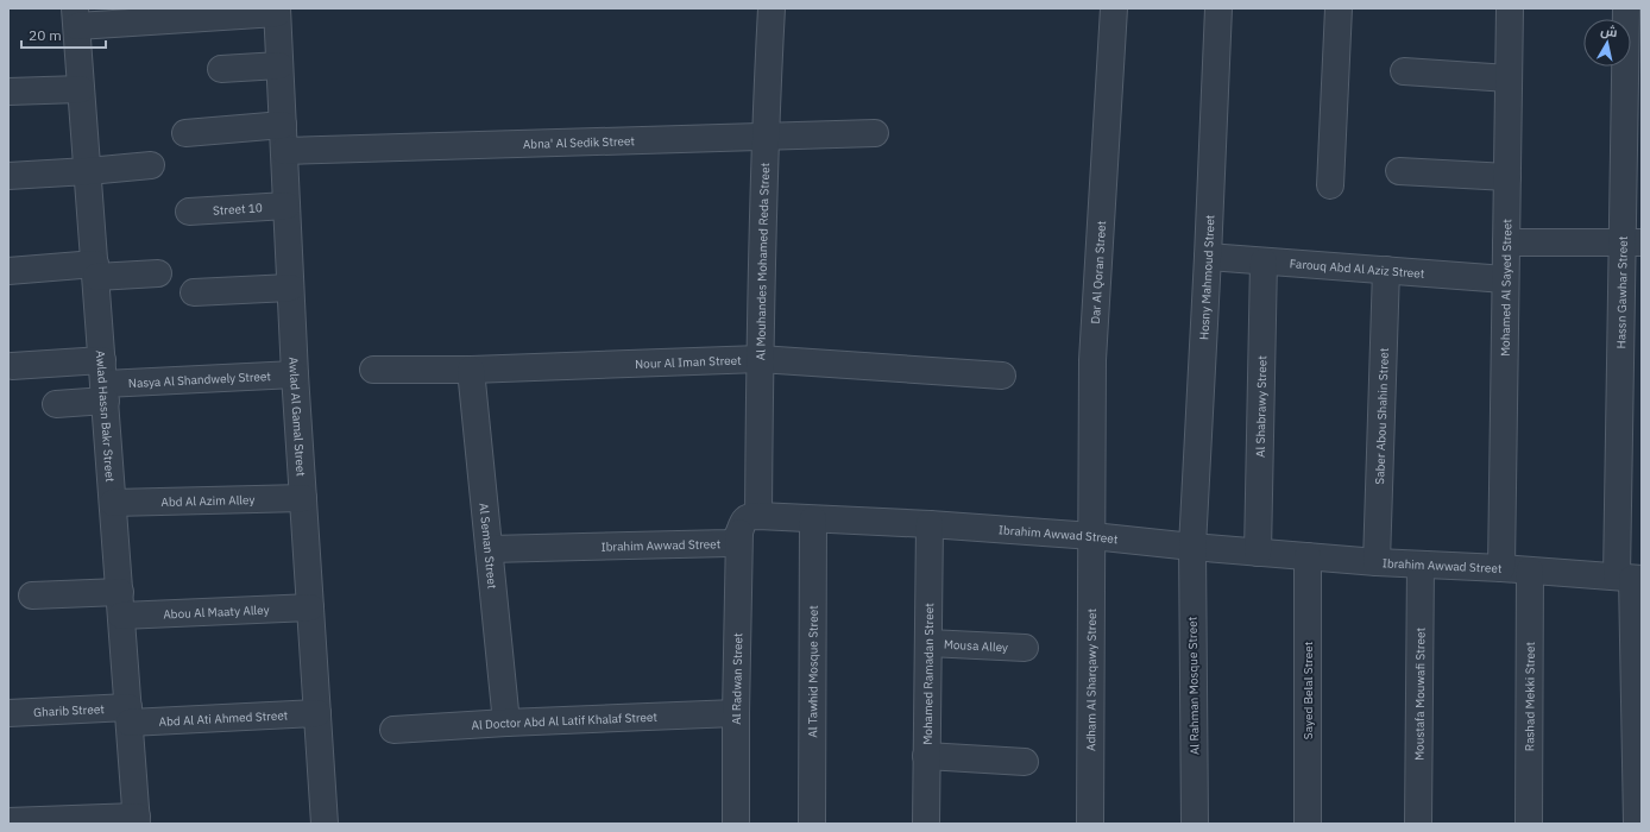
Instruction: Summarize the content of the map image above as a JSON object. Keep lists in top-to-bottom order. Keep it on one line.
{"streets":{"street":["Abna' Al Sedik Street","Street 10","Al Mouhandes Mohamed Reda Street","Farouq Abd Al Aziz Street","Dar Al Qoran Street","Hosny Mahmoud Street","Mohamed Al Sayed Street","Hassn Gawhar Street","Nour Al Iman Street","Nasya Al Shandwely Street","Al Shabrawy Street","Awlad Hassn Bakr Street","Awlad Al Gamal Street","Saber Abou Shahin Street","Abd Al Azim Alley","Ibrahim Awwad Street","Al Seman Street","Abou Al Maaty Alley","Mousa Alley","Al Tawhid Mosque Street","Mohamed Ramadan Street","Al Radwan Street","Adham Al Sharqawy Street","Al Rahman Mosque Street","Sayed Belal Street","Moustafa Mouwafi Street","Rashad Mekki Street","Gharib Street","Abd Al Ati Ahmed Street","Al Doctor Abd Al Latif Khalaf Street"]},"crossings":[["Abna' Al Sedik Street","Al Mouhandes Mohamed Reda Street"],["Abna' Al Sedik Street","Awlad Al Gamal Street"],["Street 10","Awlad Al Gamal Street"],["Al Mouhandes Mohamed Reda Street","Nour Al Iman Street"],["Al Mouhandes Mohamed Reda Street","Ibrahim Awwad Street"],["Farouq Abd Al Aziz Street","Hosny Mahmoud Street"],["Farouq Abd Al Aziz Street","Mohamed Al Sayed Street"],["Farouq Abd Al Aziz Street","Al Shabrawy Street"],["Farouq Abd Al Aziz Street","Saber Abou Shahin Street"],["Dar Al Qoran Street","Ibrahim Awwad Street"],["Dar Al Qoran Street","Adham Al Sharqawy Street"],["Hosny Mahmoud Street","Ibrahim Awwad Street"],["Hosny Mahmoud Street","Al Rahman Mosque Street"],["Mohamed Al Sayed Street","Ibrahim Awwad Street"],["Hassn Gawhar Street","Ibrahim Awwad Street"],["Nour Al Iman Street","Al Seman Street"],["Nasya Al Shandwely Street","Awlad Hassn Bakr Street"],["Nasya Al Shandwely Street","Awlad Al Gamal Street"],["Al Shabrawy Street","Ibrahim Awwad Street"],["Awlad Hassn Bakr Street","Abd Al Azim Alley"],["Awlad Hassn Bakr Street","Abou Al Maaty Alley"],["Awlad Hassn Bakr Street","Gharib Street"],["Awlad Hassn Bakr Street","Abd Al Ati Ahmed Street"],["Awlad Al Gamal Street","Abd Al Azim Alley"],["Awlad Al Gamal Street","Abou Al Maaty Alley"],["Awlad Al Gamal Street","Abd Al Ati Ahmed Street"],["Saber Abou Shahin Street","Ibrahim Awwad Street"],["Ibrahim Awwad Street","Al Seman Street"],["Ibrahim Awwad Street","Al Tawhid Mosque Street"],["Ibrahim Awwad Street","Mohamed Ramadan Street"],["Ibrahim Awwad Street","Al Radwan Street"],["Ibrahim Awwad Street","Adham Al Sharqawy Street"],["Ibrahim Awwad Street","Al Rahman Mosque Street"],["Ibrahim Awwad Street","Sayed Belal Street"],["Ibrahim Awwad Street","Moustafa Mouwafi Street"],["Ibrahim Awwad Street","Rashad Mekki Street"],["Al Seman Street","Al Doctor Abd Al Latif Khalaf Street"],["Mousa Alley","Mohamed Ramadan Street"],["Al Radwan Street","Al Doctor Abd Al Latif Khalaf Street"],["Gharib Street","Abd Al Ati Ahmed Street"]],"scale_bar":"20 m","north":"top"}
